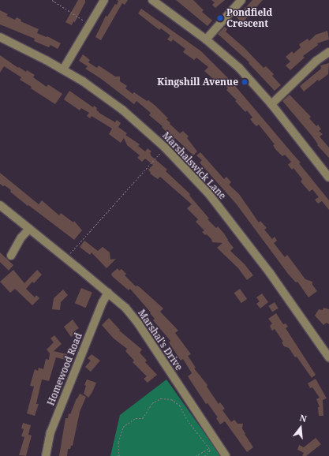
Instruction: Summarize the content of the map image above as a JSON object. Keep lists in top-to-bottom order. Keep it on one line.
{"streets":{"street":["Marshalswick Lane","Marshal's Drive","Homewood Road"]},"crossings":[["Marshal's Drive","Homewood Road"]],"places":["Pondfield Crescent","Kingshill Avenue"],"north":"top"}
